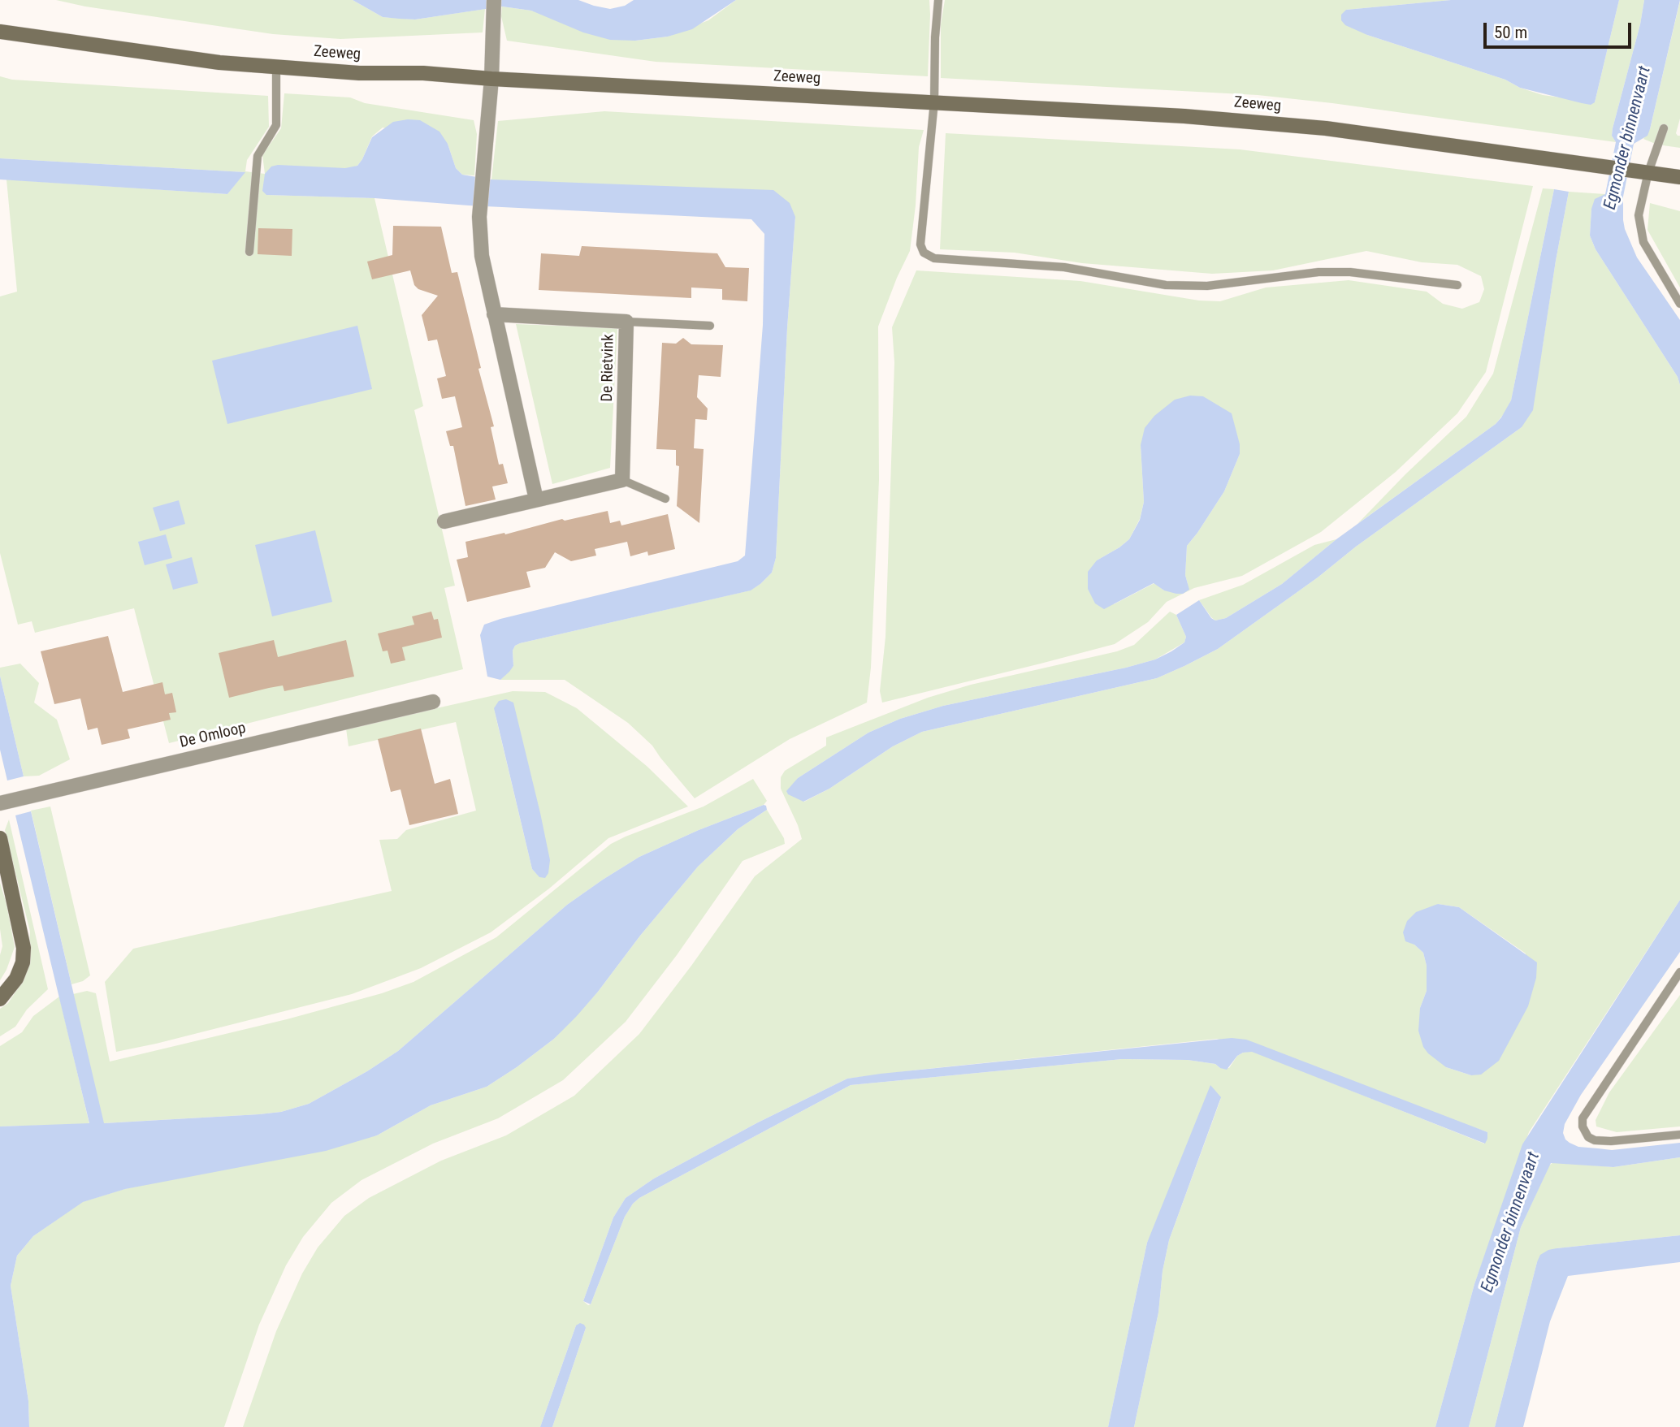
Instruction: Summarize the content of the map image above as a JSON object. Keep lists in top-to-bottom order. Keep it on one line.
{"streets":{"street":["Zeeweg","De Rietvink","De Omloop"]},"water":["Egmonder binnenvaart"],"scale_bar":"50 m"}
